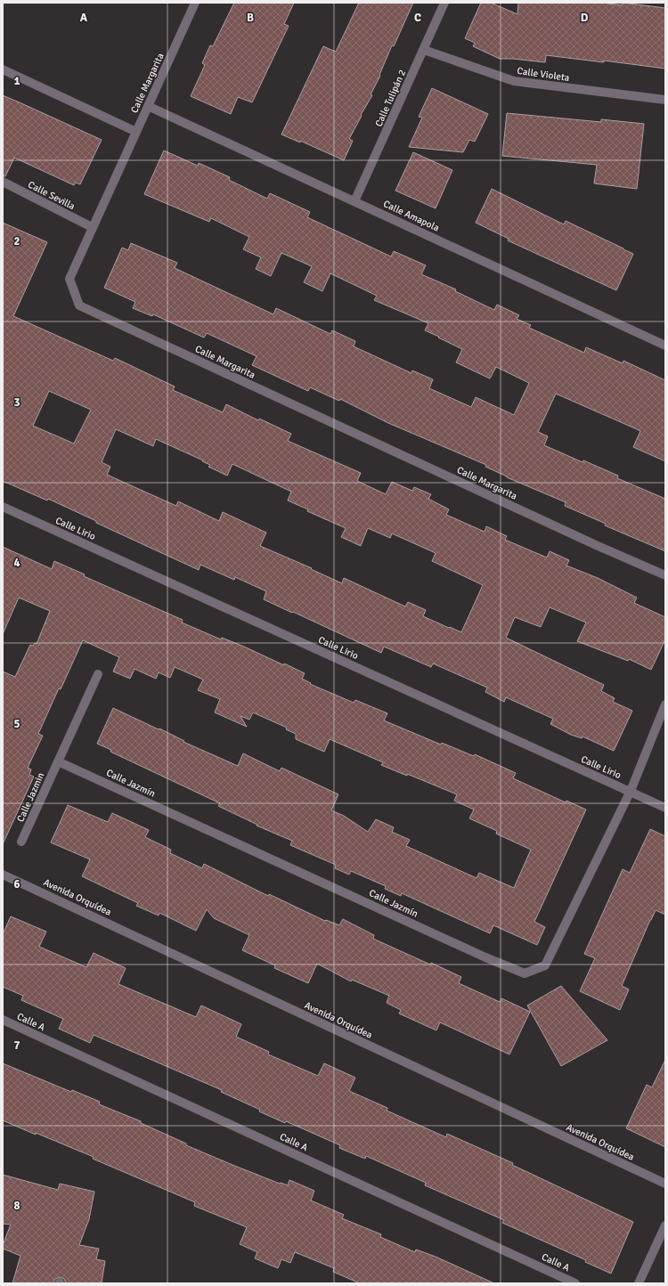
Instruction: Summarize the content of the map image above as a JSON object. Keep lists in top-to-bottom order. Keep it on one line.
{"streets":{"street":["Calle Violeta","Calle Margarita","Calle Tulipán 2","Calle Sevilla","Calle Amapola","Calle Lirio","Calle Jazmín","Calle Jazmin","Avenida Orquídea","Calle A"]},"crossings":[["Calle Violeta","Calle Tulipán 2"],["Calle Margarita","Calle Sevilla"],["Calle Margarita","Calle Amapola"],["Calle Tulipán 2","Calle Amapola"],["Calle Lirio","Calle Jazmín"],["Calle Jazmín","Calle Jazmin"]],"grid":{"columns":["A","B","C","D"],"rows":["1","2","3","4","5","6","7","8"]}}
